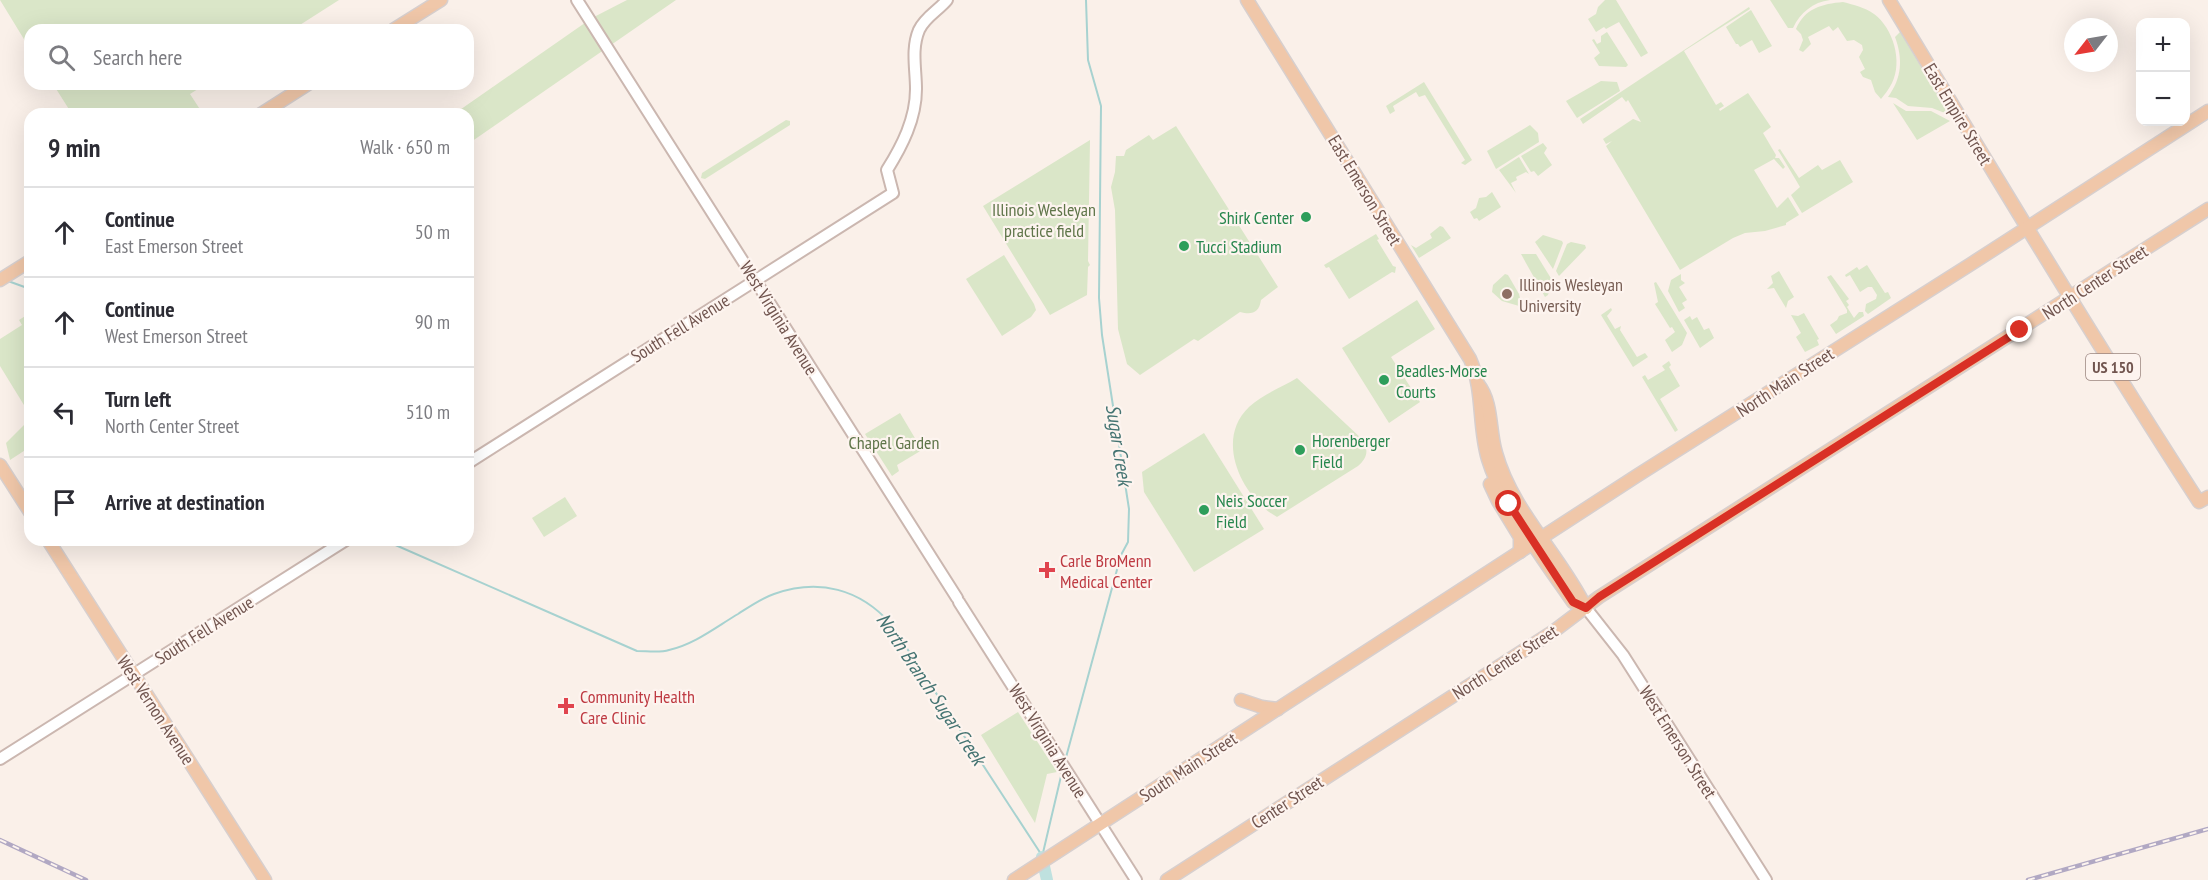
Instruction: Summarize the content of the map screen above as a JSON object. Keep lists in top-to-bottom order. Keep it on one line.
{"streets":{"main road":["East Empire Street","East Emerson Street","North Center Street","US 150","North Main Street","West Vernon Avenue","West Emerson Street","South Main Street","Center Street"],"street":["West Virginia Avenue","South Fell Avenue"]},"crossings":[["East Empire Street","US 150"],["East Empire Street","North Main Street"],["East Emerson Street","North Main Street"],["East Emerson Street","West Emerson Street"],["North Center Street","US 150"],["North Center Street","West Emerson Street"],["North Center Street","Center Street"],["West Virginia Avenue","South Fell Avenue"],["West Virginia Avenue","South Main Street"],["South Fell Avenue","West Vernon Avenue"],["US 150","North Main Street"],["North Main Street","West Emerson Street"],["North Main Street","South Main Street"]],"water":["Sugar Creek","North Branch Sugar Creek"],"parks":["Illinois Wesleyan practice field","Chapel Garden"],"places":{"other":["Shirk Center","Tucci Stadium","Illinois Wesleyan University","Beadles-Morse Courts","Horenberger Field","Neis Soccer Field"],"health":["Carle BroMenn Medical Center","Community Health Care Clinic"]},"north":"bottom left","page":{"map_buttons":["+","−"],"search":"Search here","heading":["9 min","Walk · 650 m"],"list":[["Continue","East Emerson Street","50 m"],["Continue","West Emerson Street","90 m"],["Turn left","North Center Street","510 m"],"Arrive at destination"]}}
